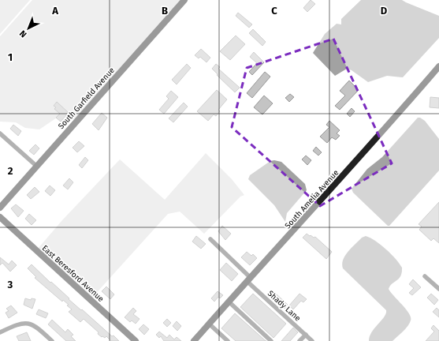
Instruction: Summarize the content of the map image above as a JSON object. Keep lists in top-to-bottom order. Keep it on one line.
{"streets":{"street":["South Garfield Avenue","South Amelia Avenue","East Beresford Avenue","Shady Lane"]},"crossings":[["South Amelia Avenue","Shady Lane"]],"north":"bottom left","grid":{"columns":["A","B","C","D"],"rows":["1","2","3"]}}
